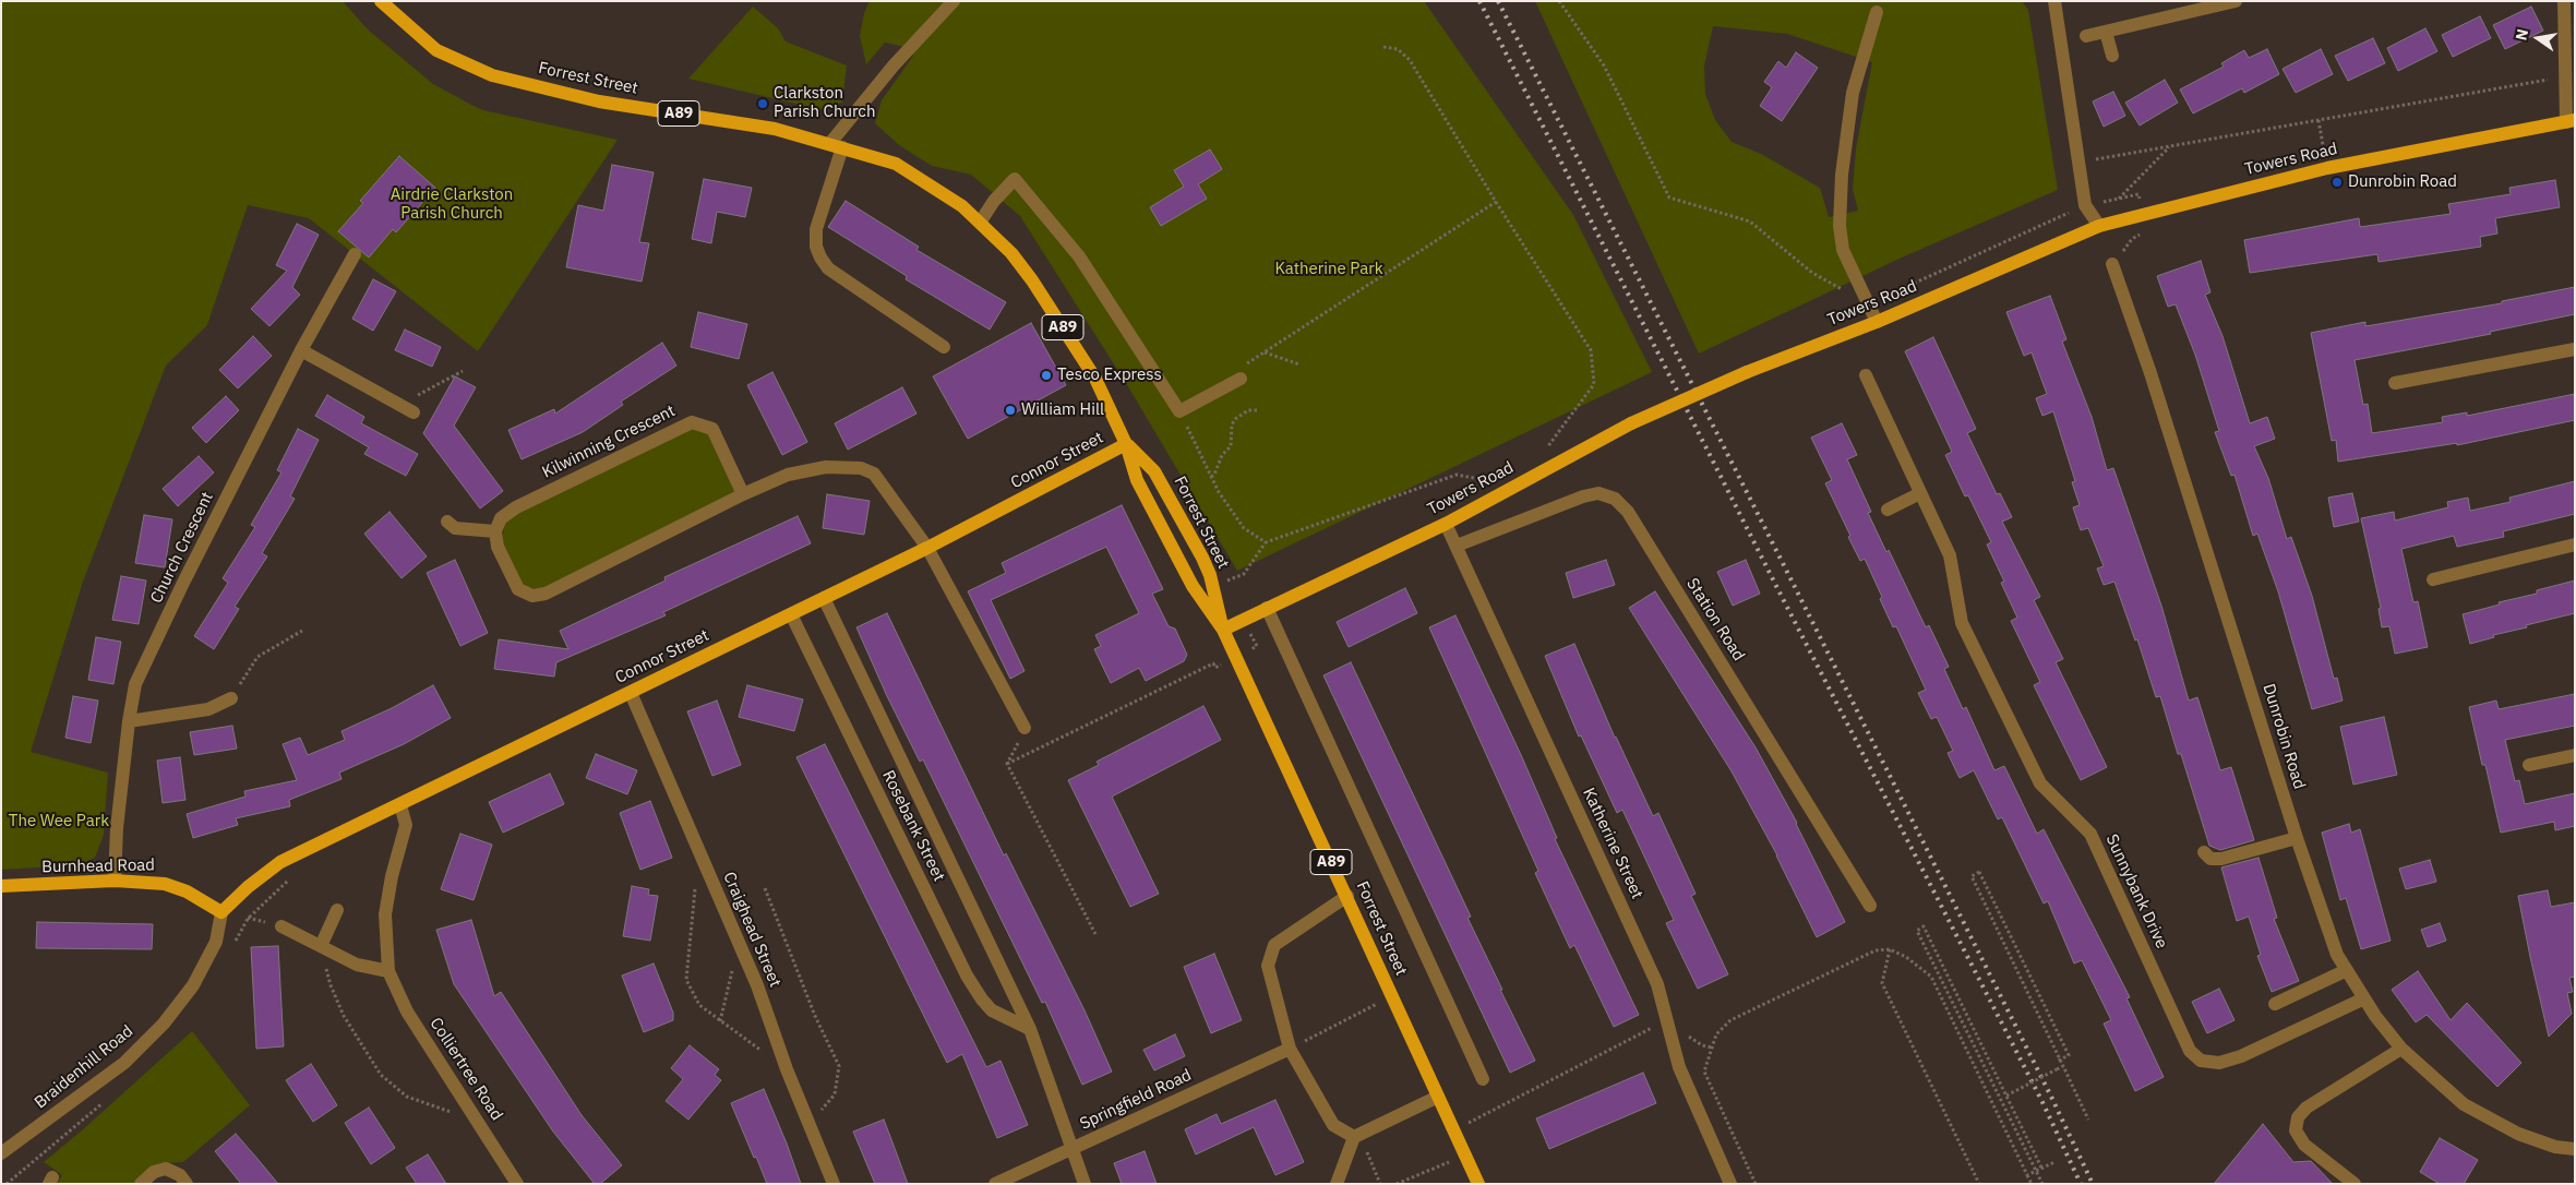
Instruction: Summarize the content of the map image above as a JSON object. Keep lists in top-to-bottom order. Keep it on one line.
{"streets":{"main road":["Forrest Street","A89","Towers Road","Connor Street","Burnhead Road"],"street":["Kilwinning Crescent","Church Crescent","Station Road","Dunrobin Road","Rosebank Street","Katherine Street","Sunnybank Drive","Craighead Street","Braidenhill Road","Colliertree Road","Springfield Road"]},"crossings":[["Forrest Street","Towers Road"],["Forrest Street","Connor Street"],["Towers Road","Katherine Street"],["Connor Street","Rosebank Street"],["Connor Street","Burnhead Road"],["Connor Street","Craighead Street"],["Connor Street","Braidenhill Road"],["Connor Street","Colliertree Road"],["Church Crescent","Burnhead Road"],["Station Road","Katherine Street"],["Dunrobin Road","Sunnybank Drive"],["Rosebank Street","Springfield Road"],["Burnhead Road","Braidenhill Road"]],"parks":["Airdrie Clarkston Parish Church","Katherine Park","The Wee Park"],"places":["Clarkston Parish Church","Dunrobin Road","Tesco Express","William Hill"],"north":"left"}
